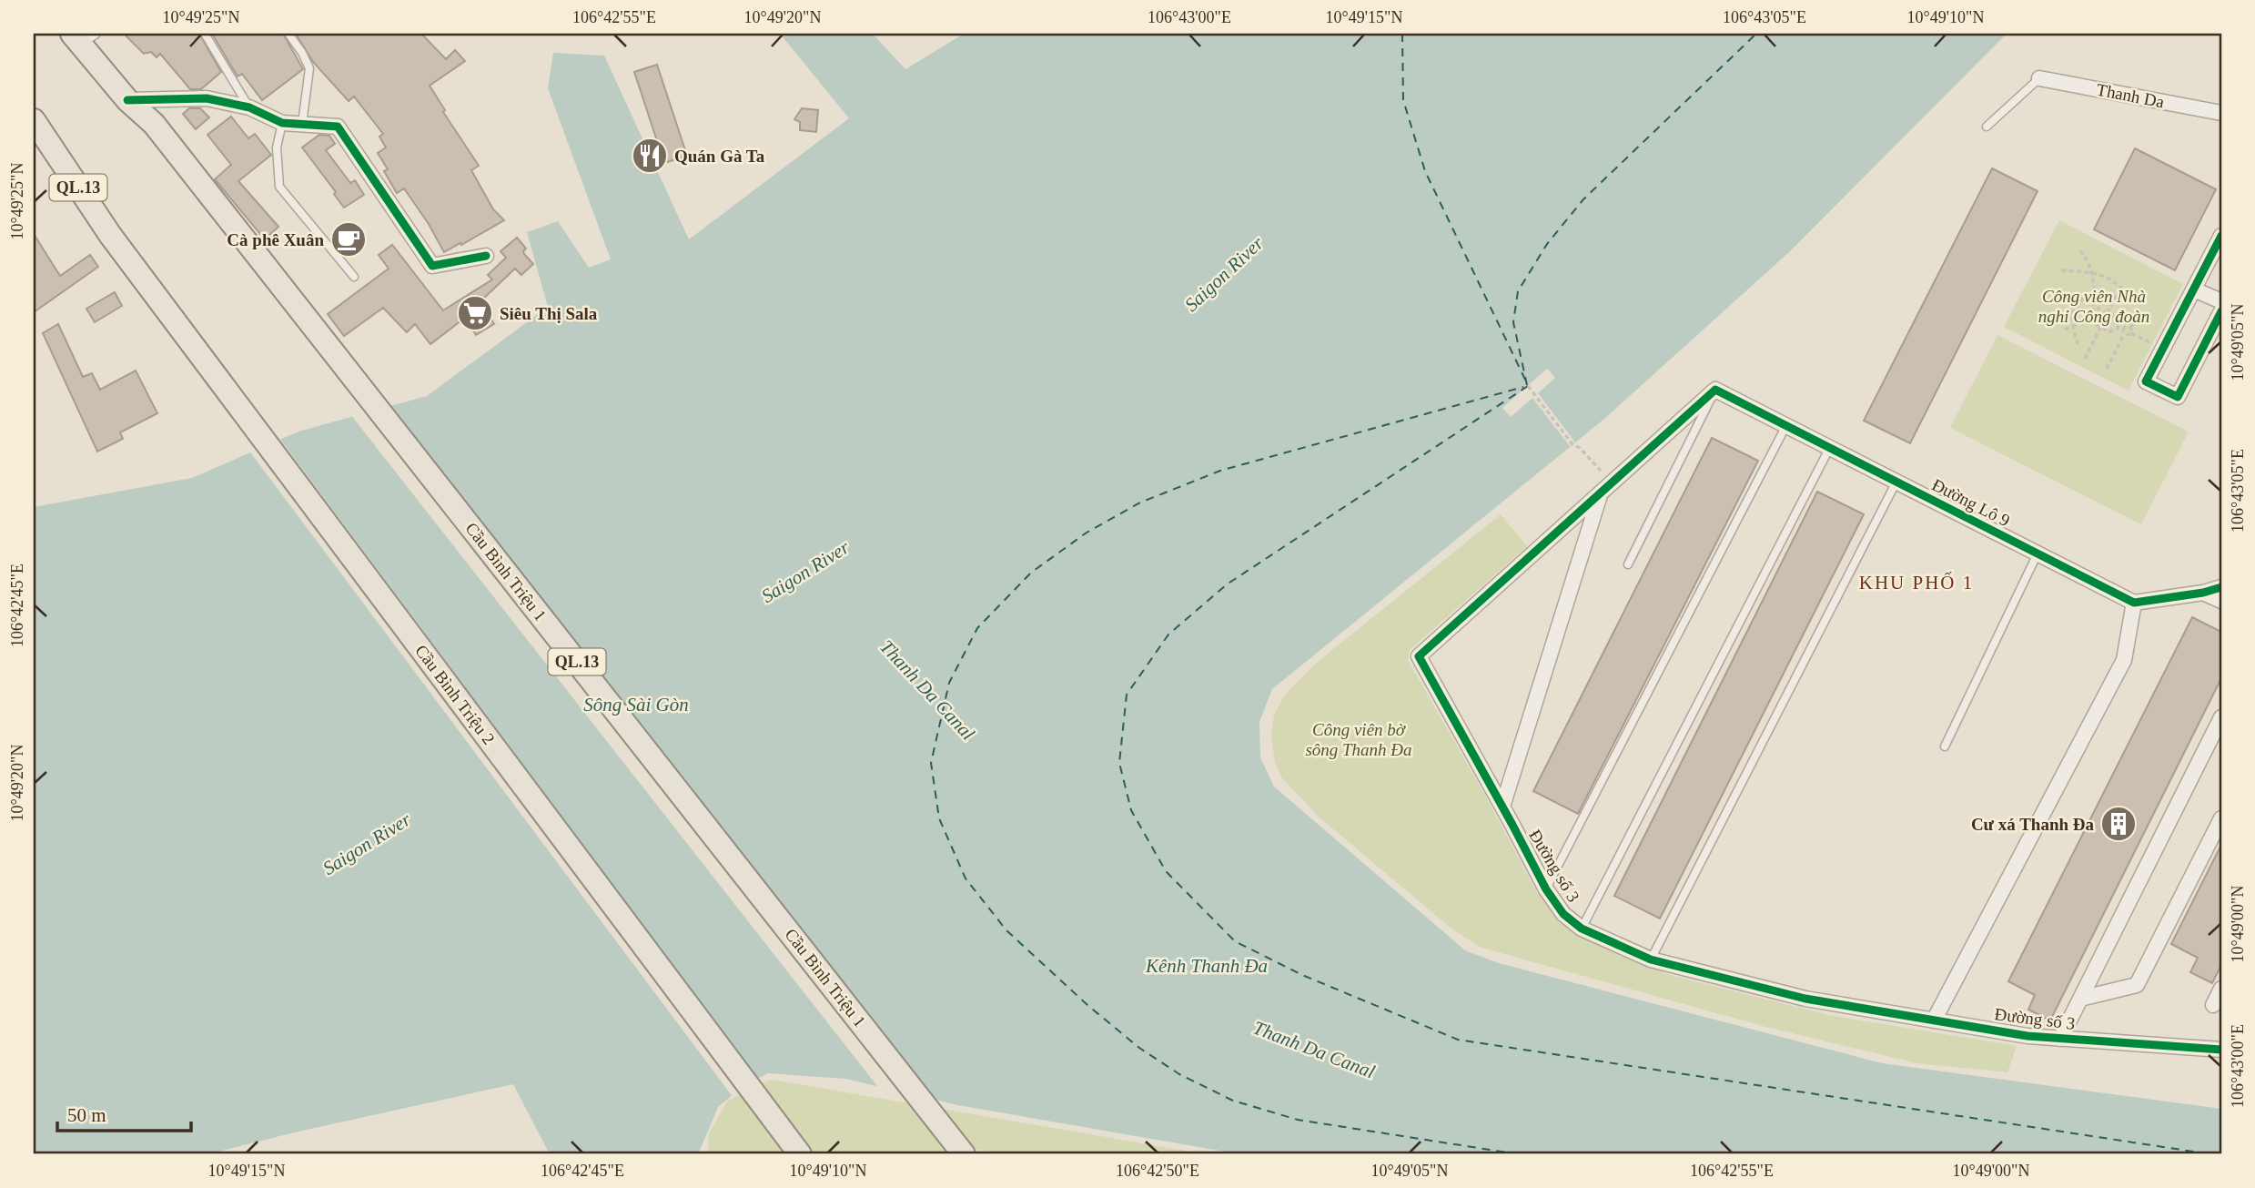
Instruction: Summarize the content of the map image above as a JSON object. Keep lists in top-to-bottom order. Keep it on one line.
{"streets":{"main road":["QL.13","Cầu Bình Triệu 1","Cầu Bình Triệu 2"],"street":["Thanh Da","Đường Lô 9","Đường số 3"]},"crossings":[["QL.13","Cầu Bình Triệu 1"],["Đường Lô 9","Đường số 3"]],"districts":["KHU PHỐ 1"],"water":["Saigon River","Thanh Da Canal","Sông Sài Gòn","Kênh Thanh Đa"],"parks":["Công viên Nhà nghỉ Công đoàn","Công viên bờ sông Thanh Đa"],"places":{"restaurant":["Quán Gà Ta"],"cafe":["Cà phê Xuân"],"supermarket":["Siêu Thị Sala"],"building":["Cư xá Thanh Đa"]},"scale_bar":"50 m","coordinates":["10°49'25\"N","106°42'55\"E","10°49'20\"N","106°43'00\"E","10°49'15\"N","106°43'05\"E","10°49'10\"N","10°49'05\"N","106°42'45\"E","10°49'00\"N","106°42'50\"E"]}
